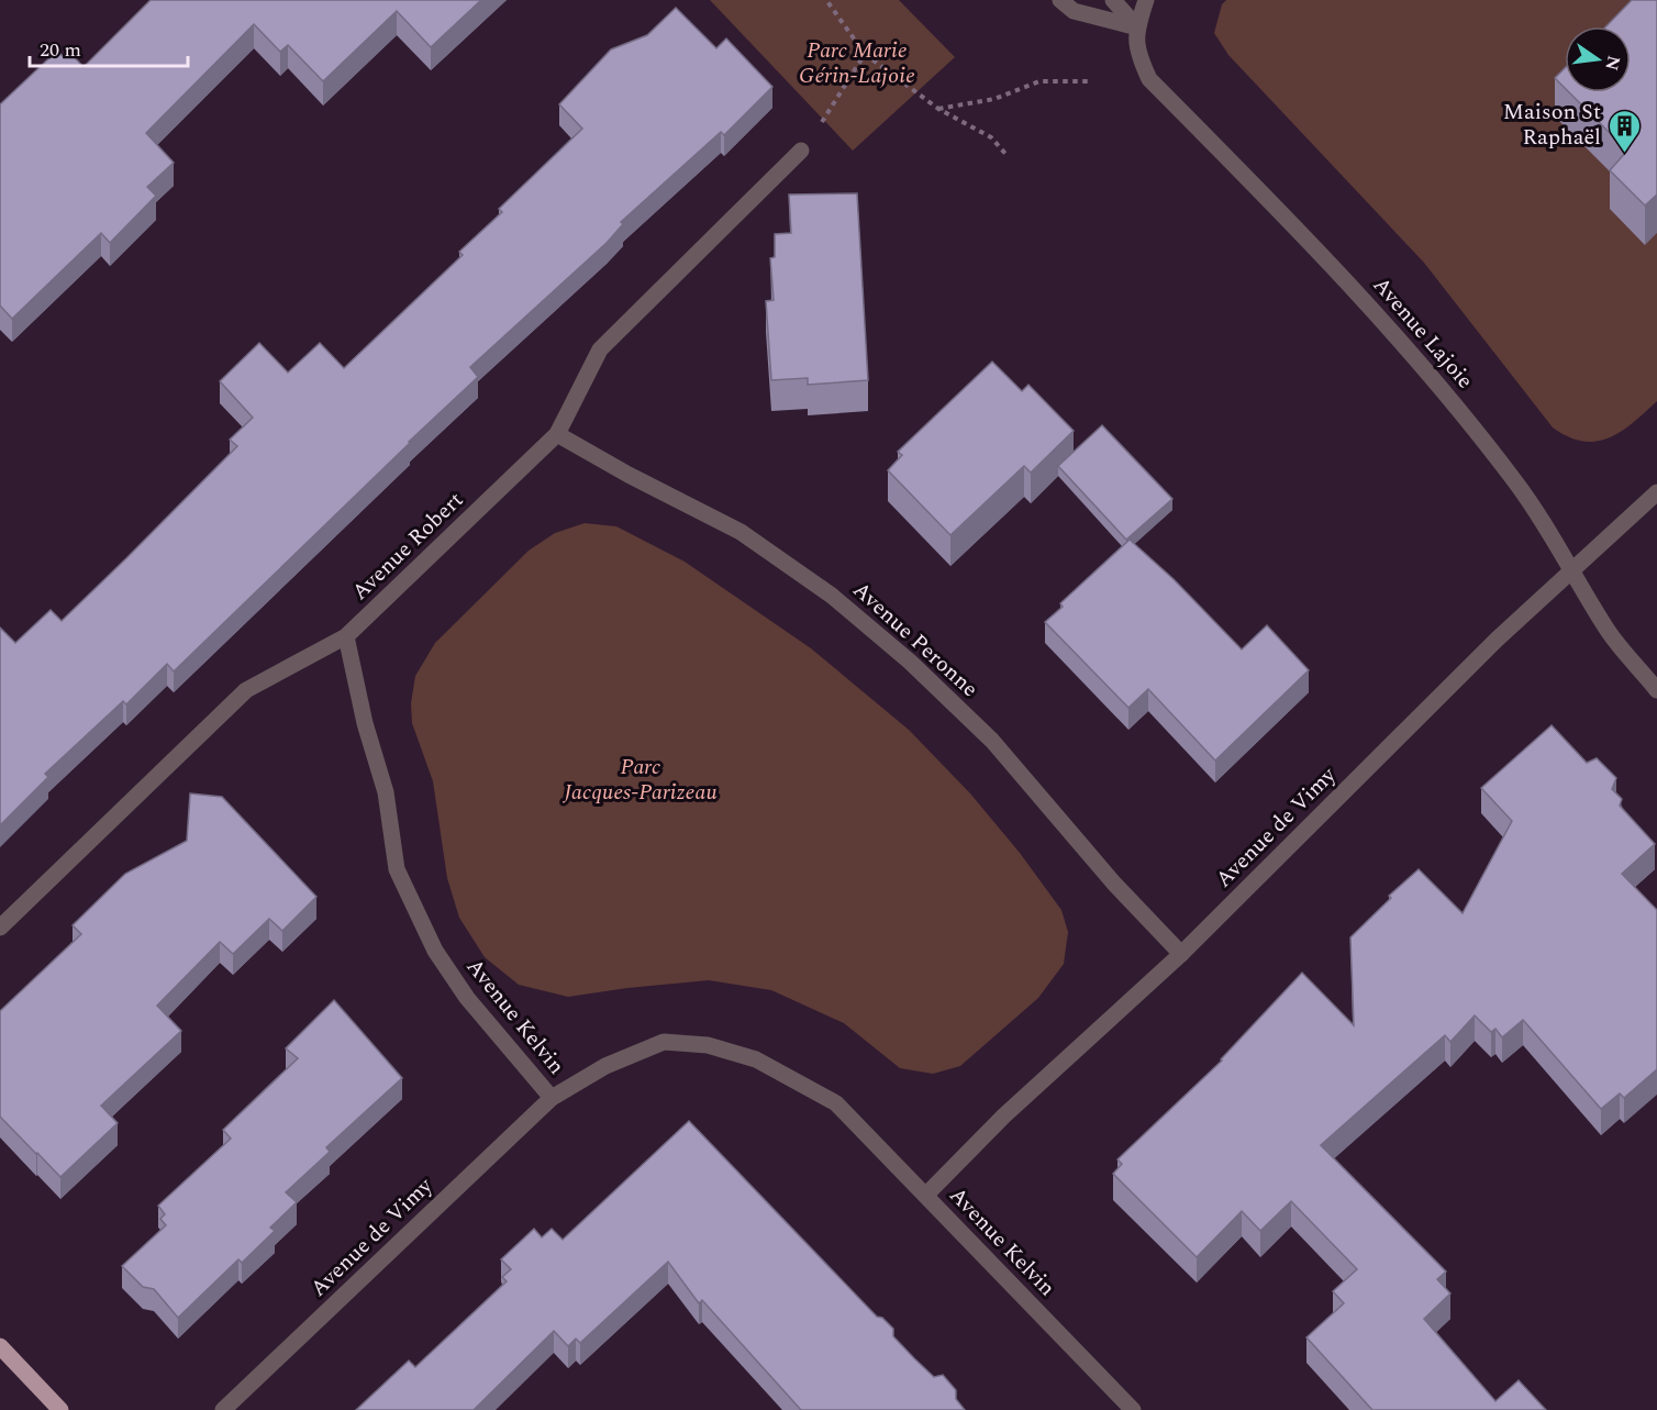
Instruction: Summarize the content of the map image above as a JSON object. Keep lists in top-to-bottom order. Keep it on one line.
{"streets":{"street":["Avenue Lajoie","Avenue Robert","Avenue Peronne","Avenue de Vimy","Avenue Kelvin"]},"crossings":[["Avenue Lajoie","Avenue de Vimy"],["Avenue Robert","Avenue Peronne"],["Avenue Robert","Avenue Kelvin"],["Avenue Peronne","Avenue de Vimy"],["Avenue de Vimy","Avenue Kelvin"]],"parks":["Parc Marie Gérin-Lajoie","Parc Jacques-Parizeau"],"places":{"building":["Maison St Raphaël"]},"scale_bar":"20 m","north":"right"}
